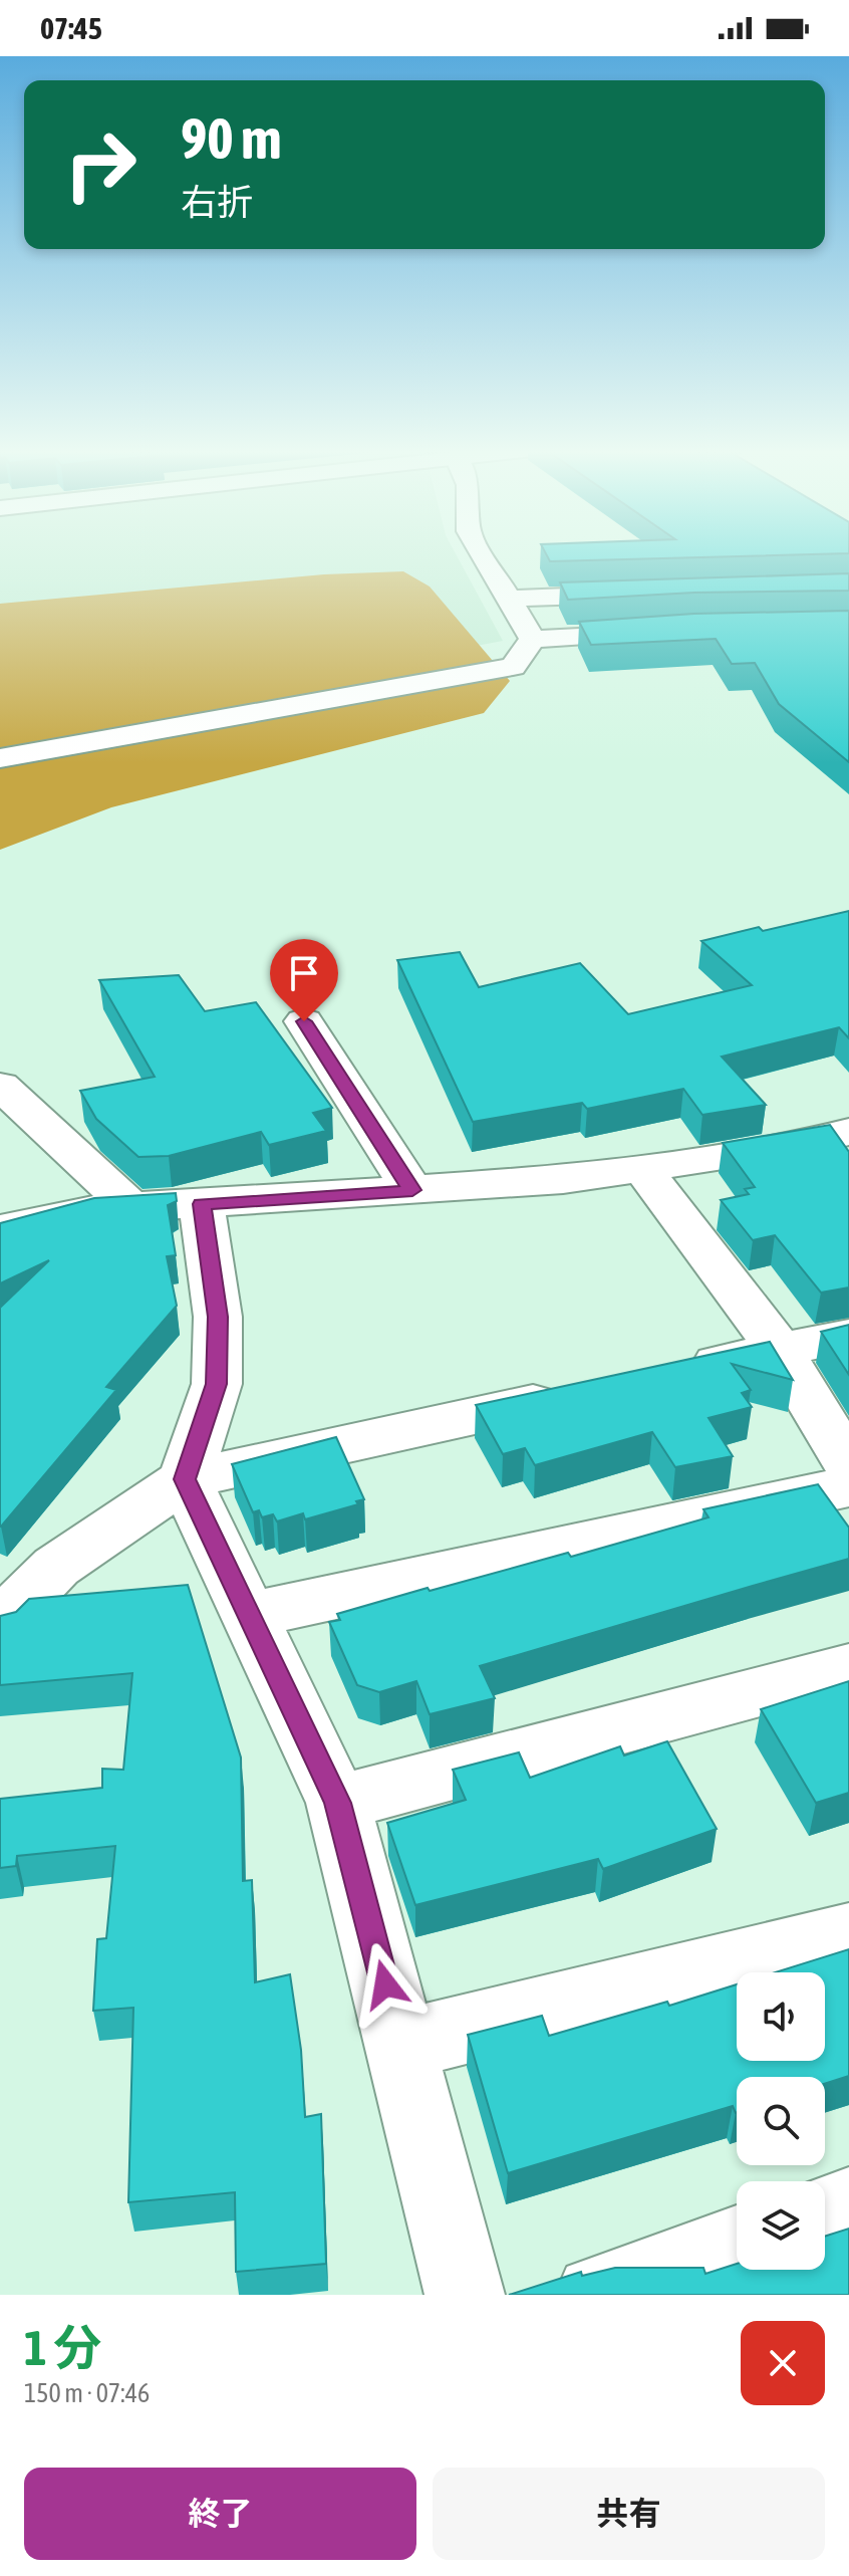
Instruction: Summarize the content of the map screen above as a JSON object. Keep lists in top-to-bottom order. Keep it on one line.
{"page":{"status":"07:45","turn":["90 m","右折"],"heading":["1 分","150 m · 07:46"],"buttons":["終了","共有"]}}
